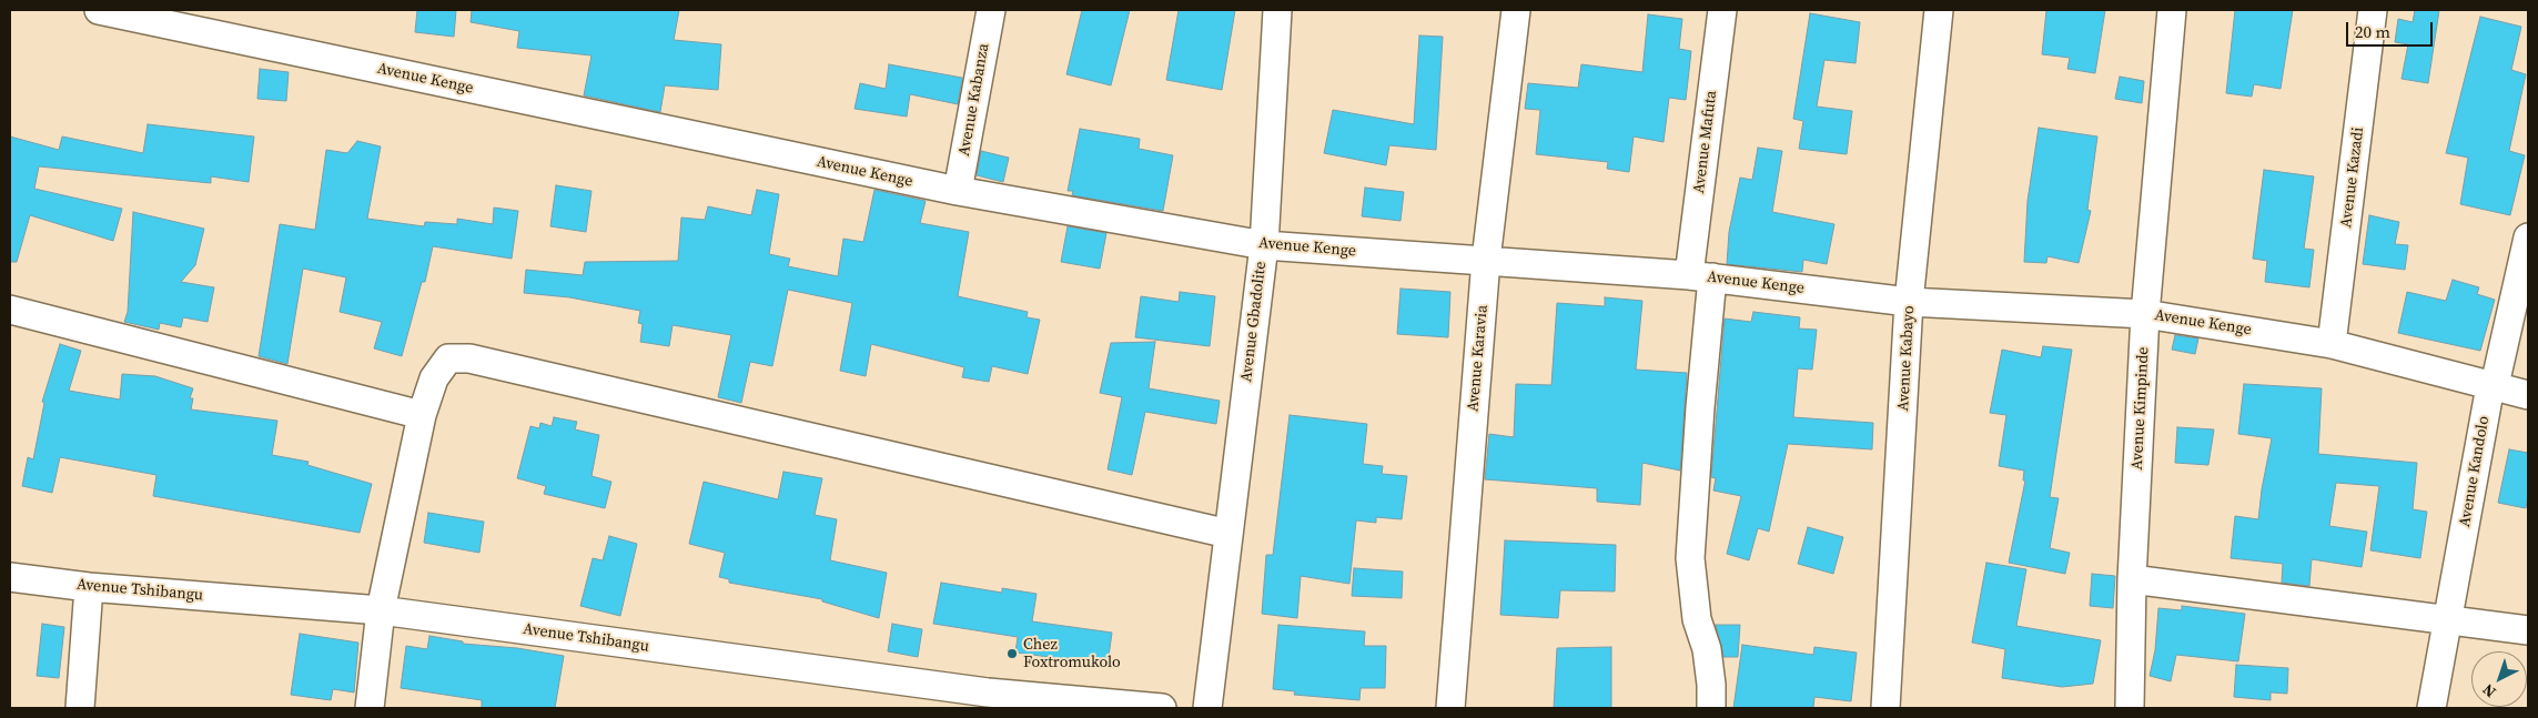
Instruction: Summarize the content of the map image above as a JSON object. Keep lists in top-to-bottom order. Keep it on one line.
{"streets":{"street":["Avenue Kenge","Avenue Kabanza","Avenue Mafuta","Avenue Kazadi","Avenue Gbadolite","Avenue Karavia","Avenue Kabayo","Avenue Kimpinde","Avenue Kandolo","Avenue Tshibangu"]},"crossings":[["Avenue Kenge","Avenue Kabanza"],["Avenue Kenge","Avenue Mafuta"],["Avenue Kenge","Avenue Kazadi"],["Avenue Kenge","Avenue Gbadolite"],["Avenue Kenge","Avenue Karavia"],["Avenue Kenge","Avenue Kabayo"],["Avenue Kenge","Avenue Kimpinde"],["Avenue Kenge","Avenue Kandolo"]],"places":["Chez Foxtromukolo"],"scale_bar":"20 m","north":"bottom left"}
